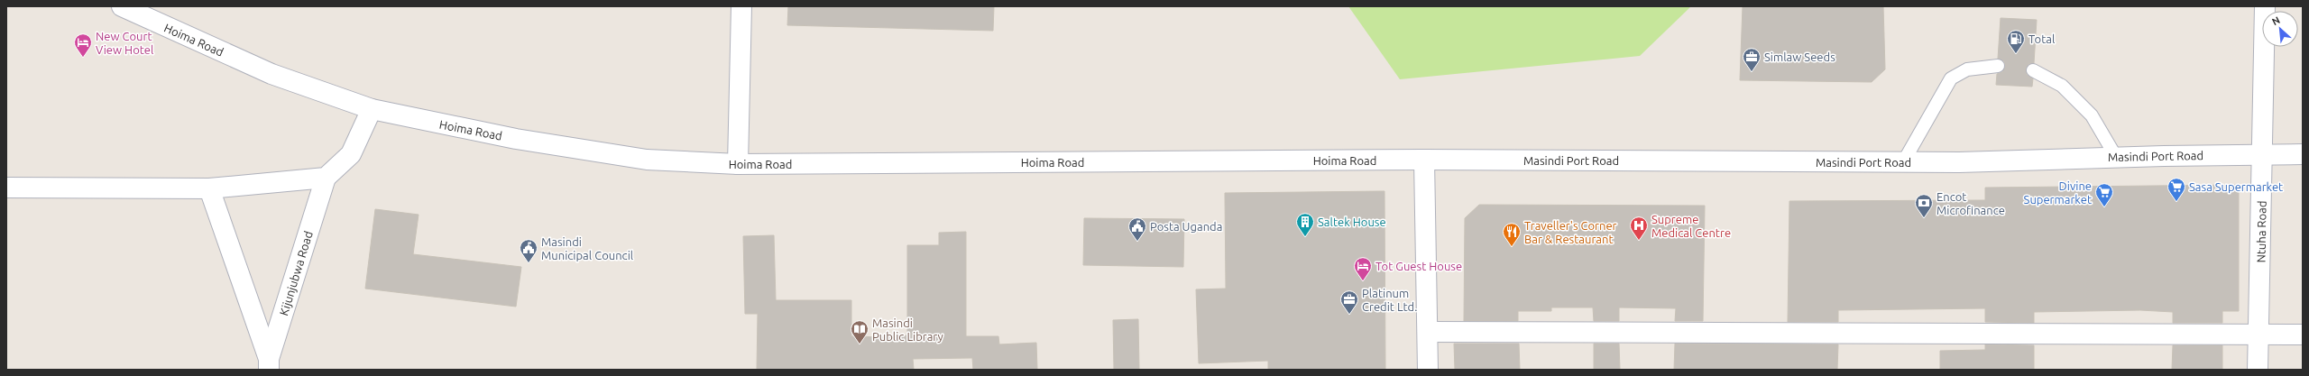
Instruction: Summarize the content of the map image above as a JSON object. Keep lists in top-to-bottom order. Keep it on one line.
{"streets":{"street":["Hoima Road","Masindi Port Road","Ntuha Road","Kijunjubwa Road"]},"crossings":[["Hoima Road","Masindi Port Road"],["Masindi Port Road","Ntuha Road"]],"places":{"fuel station":["Total"],"hotel":["New Court View Hotel","Tot Guest House"],"office":["Simlaw Seeds","Platinum Credit Ltd."],"supermarket":["Sasa Supermarket","Divine Supermarket"],"bank":["Encot Microfinance"],"building":["Saltek House"],"hospital":["Supreme Medical Centre"],"public building":["Posta Uganda","Masindi Municipal Council"],"restaurant":["Traveller's Corner Bar & Restaurant"],"library":["Masindi Public Library"]},"north":"top left"}
